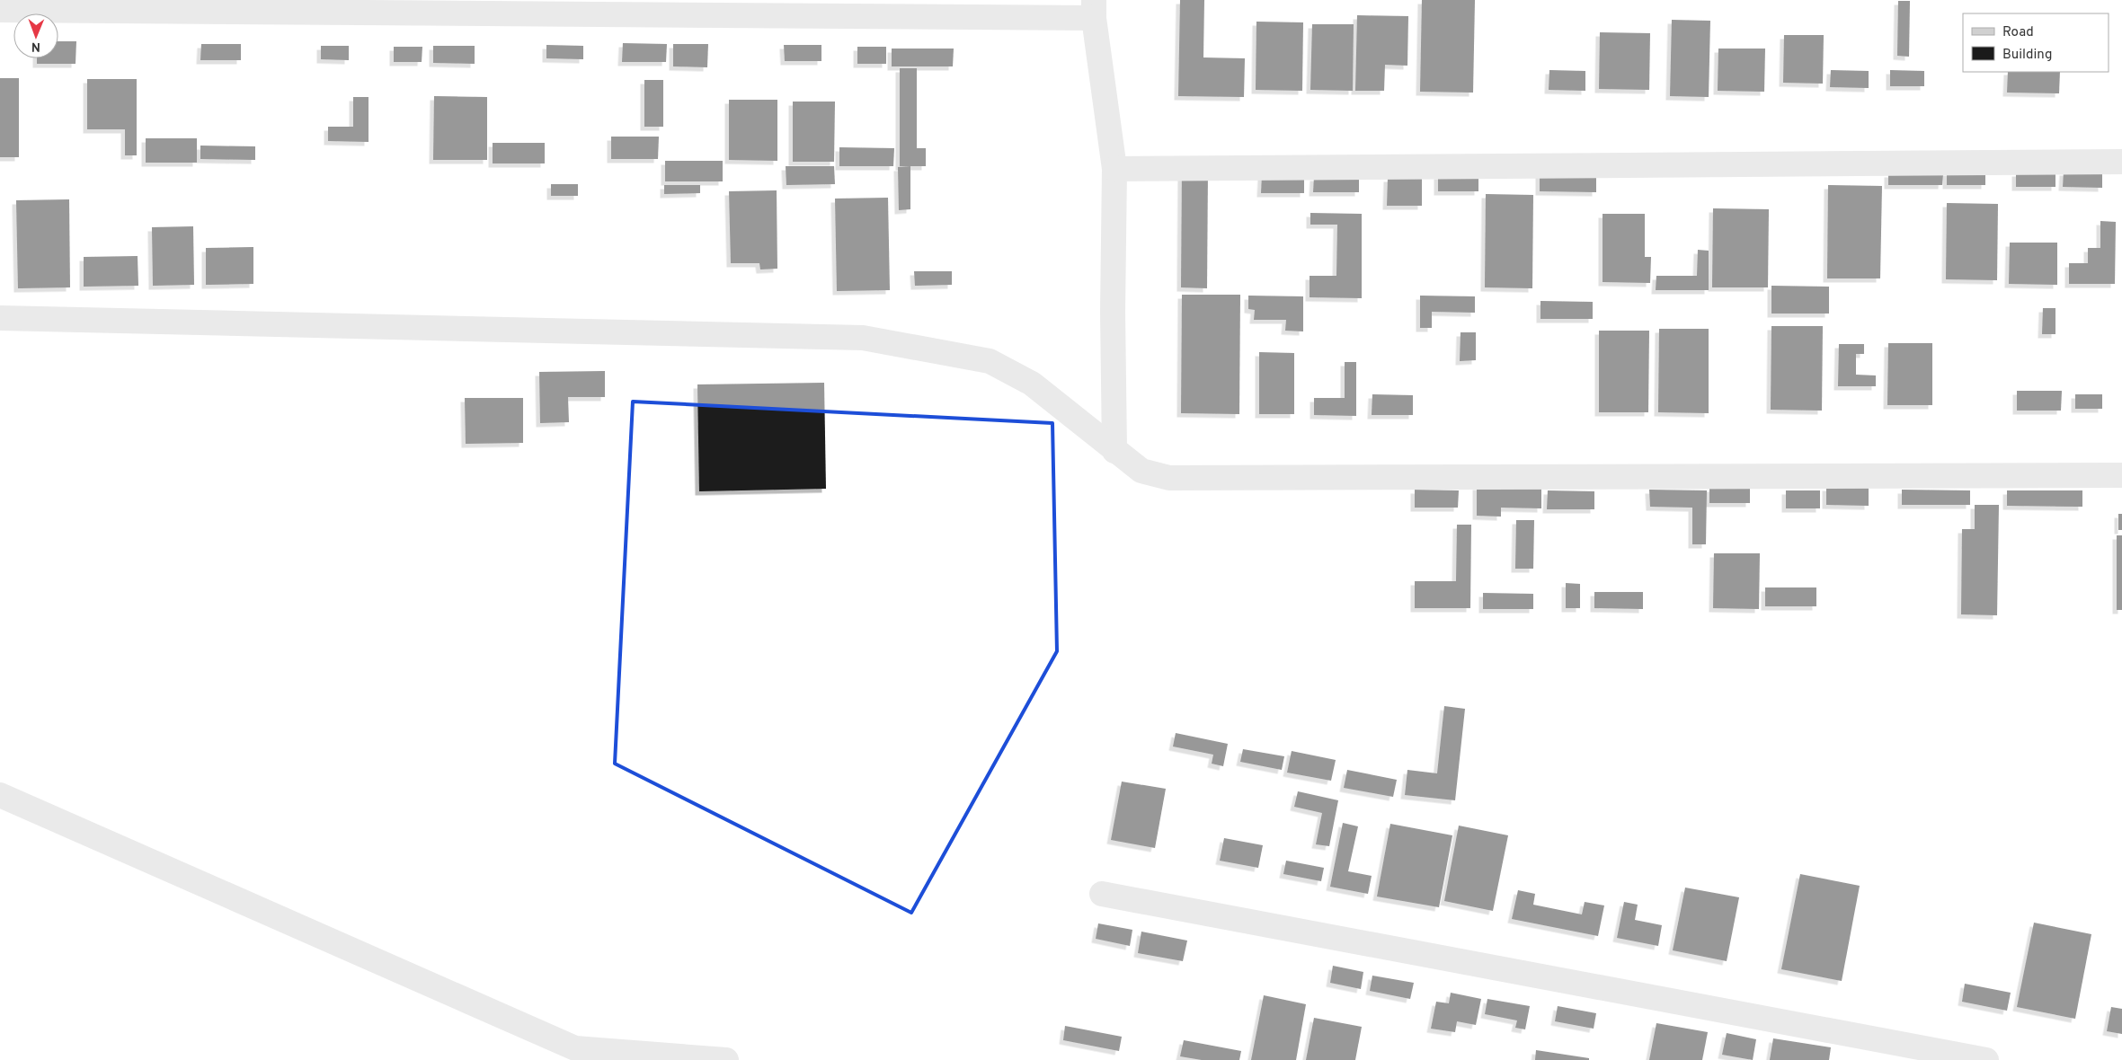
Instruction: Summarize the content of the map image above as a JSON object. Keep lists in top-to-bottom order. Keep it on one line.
{"legend":["Road","Building"],"north":"bottom"}
